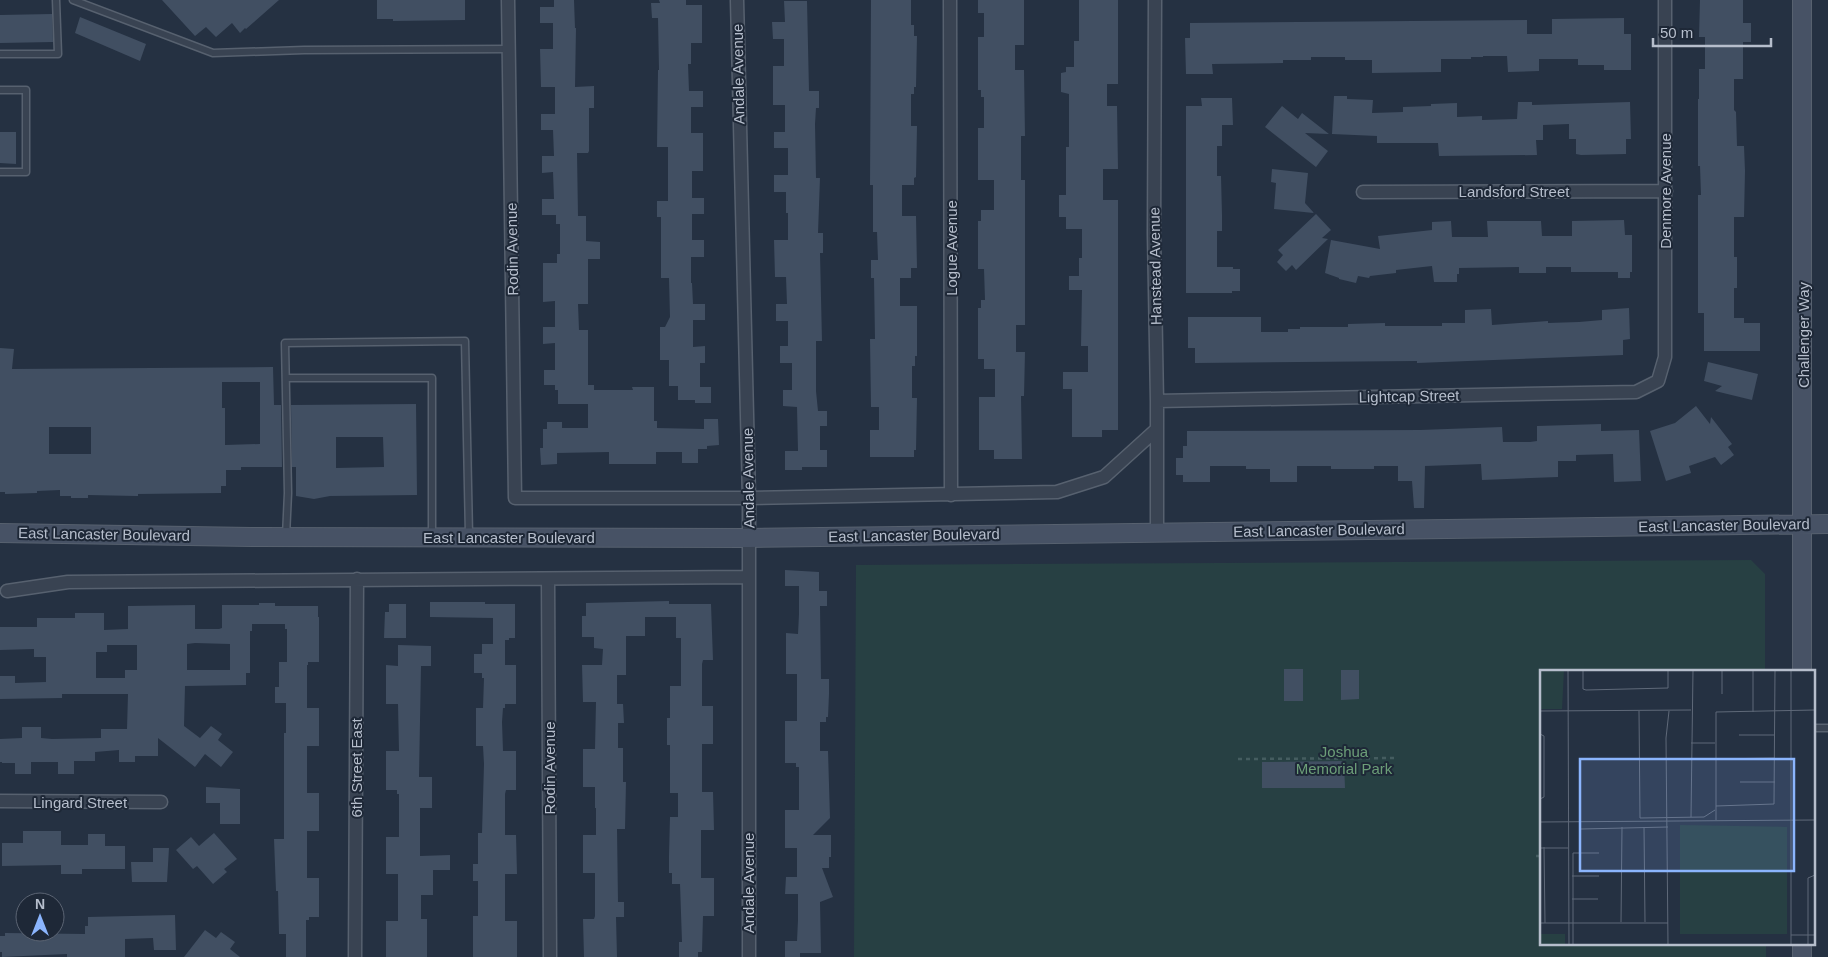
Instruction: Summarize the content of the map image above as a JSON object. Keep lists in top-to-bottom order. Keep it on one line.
{"streets":{"main road":["Challenger Way","East Lancaster Boulevard"],"street":["Andale Avenue","Landsford Street","Denmore Avenue","Logue Avenue","Rodin Avenue","Hanstead Avenue","Lightcap Street","6th Street East","Lingard Street"]},"crossings":[["Andale Avenue","Rodin Avenue"],["Andale Avenue","East Lancaster Boulevard"],["Landsford Street","Denmore Avenue"],["Denmore Avenue","Lightcap Street"],["Hanstead Avenue","Lightcap Street"],["Hanstead Avenue","East Lancaster Boulevard"],["Challenger Way","East Lancaster Boulevard"]],"parks":["Joshua Memorial Park"],"scale_bar":"50 m","north":"top"}
